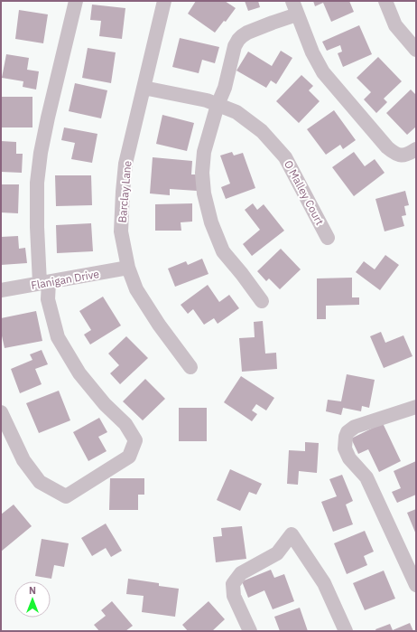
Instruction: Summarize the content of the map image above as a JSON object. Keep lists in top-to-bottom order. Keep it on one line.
{"streets":{"street":["Barclay Lane","O Malley Court","Flanigan Drive"]},"crossings":[["Barclay Lane","O Malley Court"],["Barclay Lane","Flanigan Drive"]],"north":"top"}
